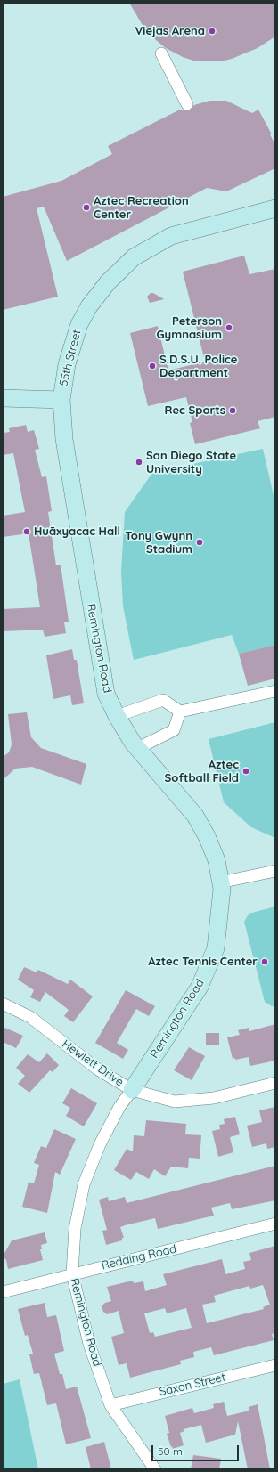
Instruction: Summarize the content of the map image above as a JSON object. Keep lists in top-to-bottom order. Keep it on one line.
{"streets":{"street":["55th Street","Remington Road","Hewlett Drive","Redding Road","Saxon Street"]},"crossings":[["55th Street","Remington Road"],["Remington Road","Hewlett Drive"],["Remington Road","Redding Road"],["Remington Road","Saxon Street"]],"places":["Viejas Arena","Aztec Recreation Center","Peterson Gymnasium","S.D.S.U. Police Department","Rec Sports","San Diego State University","Huāxyacac Hall","Tony Gwynn Stadium","Aztec Softball Field","Aztec Tennis Center"],"scale_bar":"50 m"}
